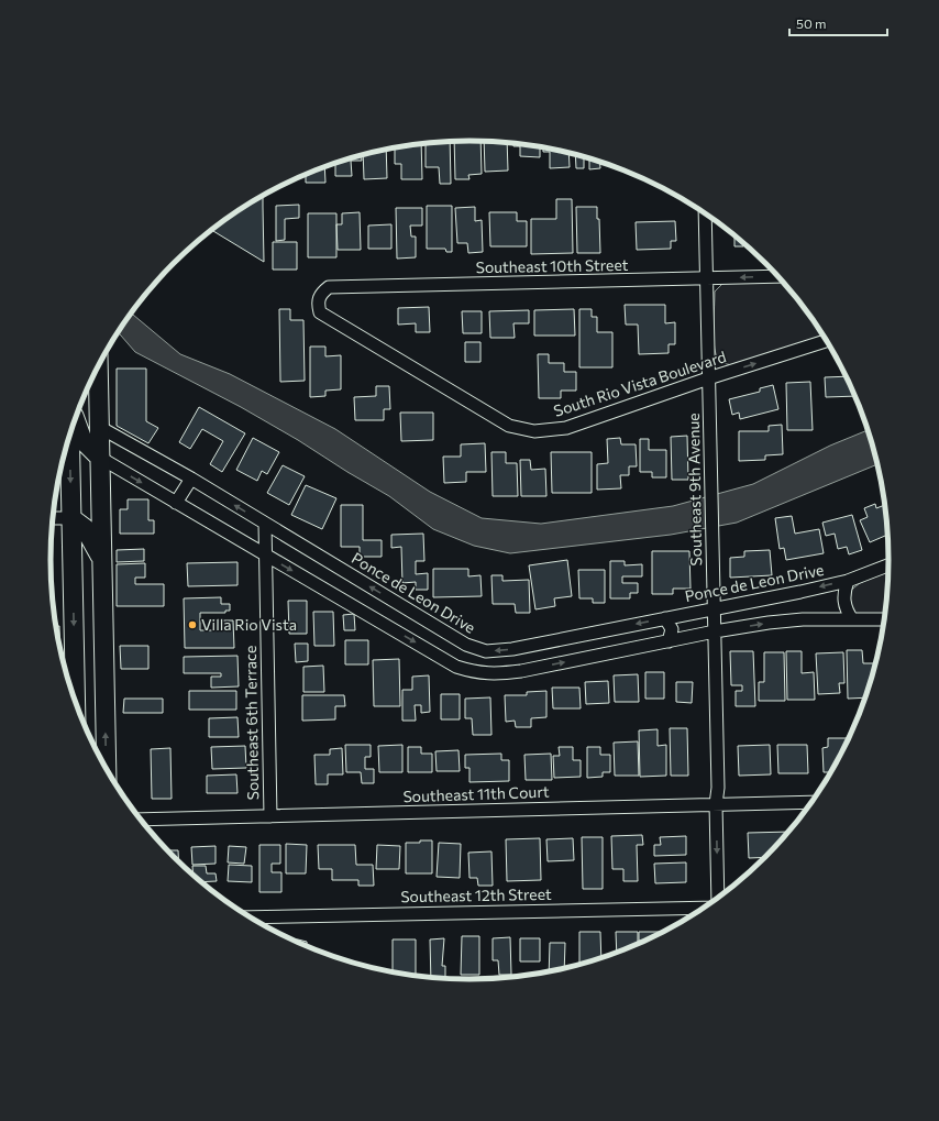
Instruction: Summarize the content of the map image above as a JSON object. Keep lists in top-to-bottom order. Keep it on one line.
{"streets":{"street":["Southeast 10th Street","South Rio Vista Boulevard","Southeast 9th Avenue","Ponce de Leon Drive","Southeast 6th Terrace","Southeast 11th Court","Southeast 12th Street"]},"crossings":[["Southeast 10th Street","South Rio Vista Boulevard"],["Southeast 10th Street","Southeast 9th Avenue"],["South Rio Vista Boulevard","Southeast 9th Avenue"],["Southeast 9th Avenue","Ponce de Leon Drive"],["Southeast 9th Avenue","Southeast 11th Court"],["Ponce de Leon Drive","Southeast 6th Terrace"],["Southeast 6th Terrace","Southeast 11th Court"]],"places":["Villa Rio Vista"],"scale_bar":"50 m"}
